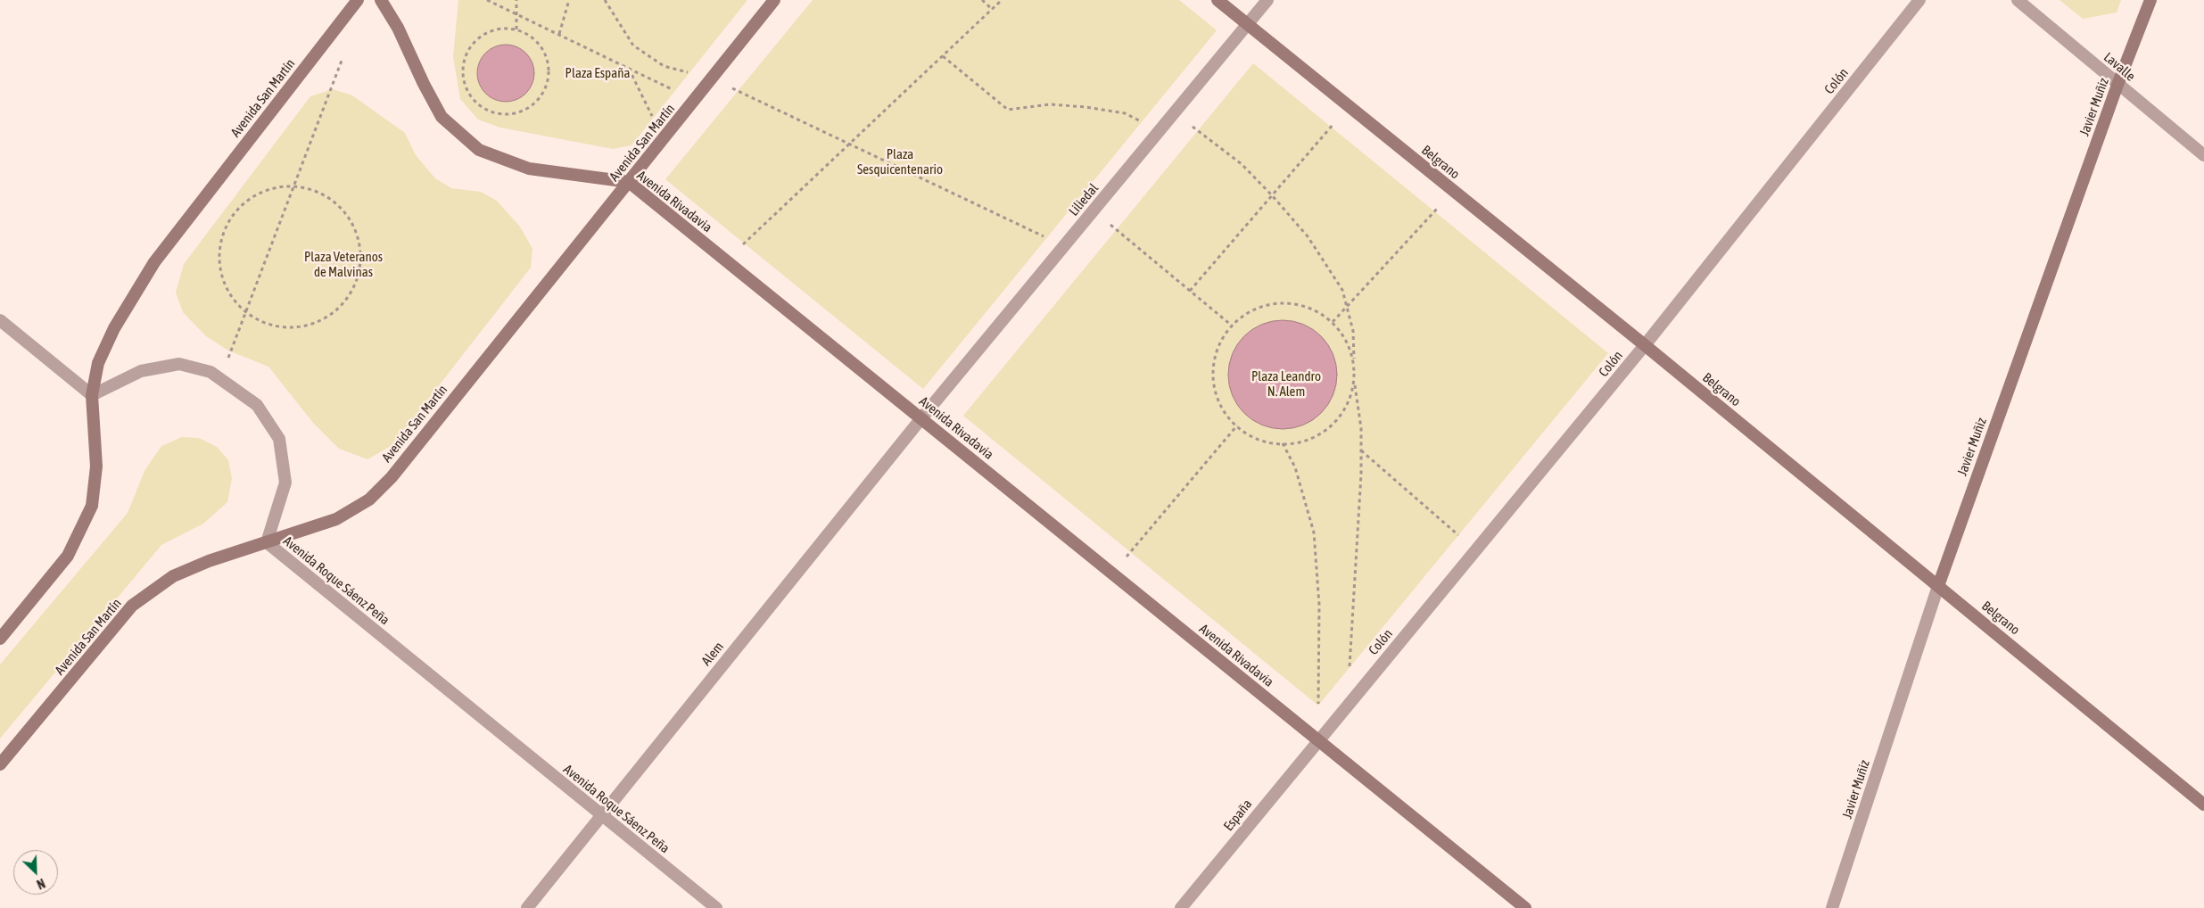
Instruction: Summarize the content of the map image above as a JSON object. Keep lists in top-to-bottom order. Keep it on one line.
{"streets":{"main road":["Avenida San Martín","Javier Muñiz","Belgrano","Avenida Rivadavia"],"street":["Lavalle","Colón","Liliedal","Avenida Roque Sáenz Peña","Alem","España"]},"crossings":[["Lavalle","Javier Muñiz"],["Colón","Belgrano"],["Colón","Avenida Rivadavia"],["Colón","España"],["Avenida San Martín","Avenida Rivadavia"],["Avenida San Martín","Avenida Roque Sáenz Peña"],["Javier Muñiz","Belgrano"],["Belgrano","Liliedal"],["Liliedal","Avenida Rivadavia"],["Liliedal","Alem"],["Avenida Rivadavia","Alem"],["Avenida Rivadavia","España"],["Avenida Roque Sáenz Peña","Alem"]],"parks":["Plaza España","Plaza Sesquicentenario","Plaza Veteranos de Malvinas","Plaza Leandro N. Alem"],"north":"bottom right"}
